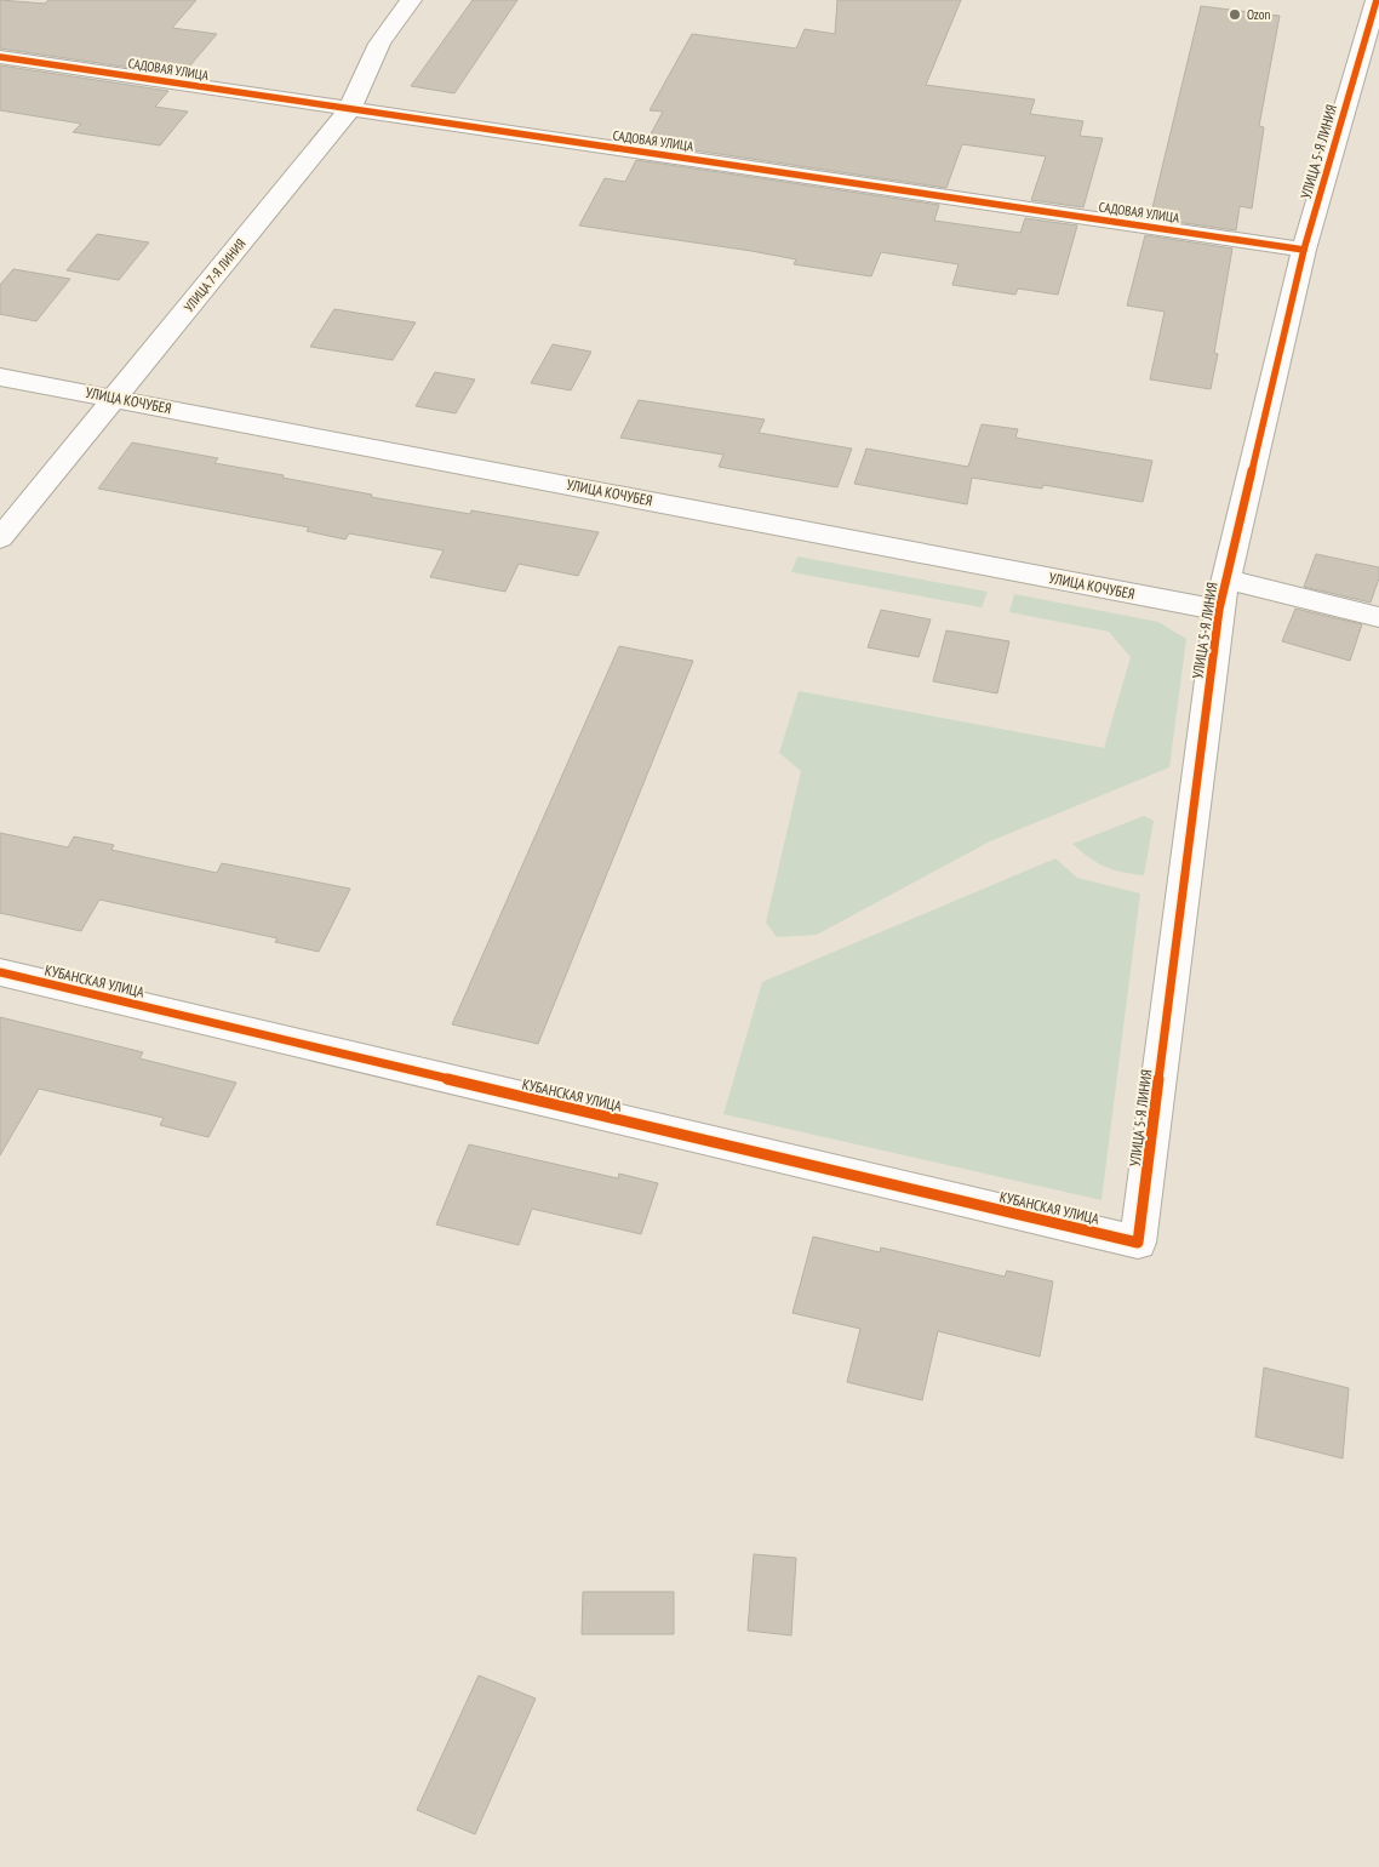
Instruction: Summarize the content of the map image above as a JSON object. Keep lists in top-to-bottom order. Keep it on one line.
{"streets":{"street":["САДОВАЯ УЛИЦА","УЛИЦА 5-Я ЛИНИЯ","УЛИЦА 7-Я ЛИНИЯ","УЛИЦА КОЧУБЕЯ","КУБАНСКАЯ УЛИЦА"]},"crossings":[["САДОВАЯ УЛИЦА","УЛИЦА 5-Я ЛИНИЯ"],["САДОВАЯ УЛИЦА","УЛИЦА 7-Я ЛИНИЯ"],["УЛИЦА 5-Я ЛИНИЯ","УЛИЦА КОЧУБЕЯ"],["УЛИЦА 5-Я ЛИНИЯ","КУБАНСКАЯ УЛИЦА"],["УЛИЦА 7-Я ЛИНИЯ","УЛИЦА КОЧУБЕЯ"]],"places":["Ozon"]}
